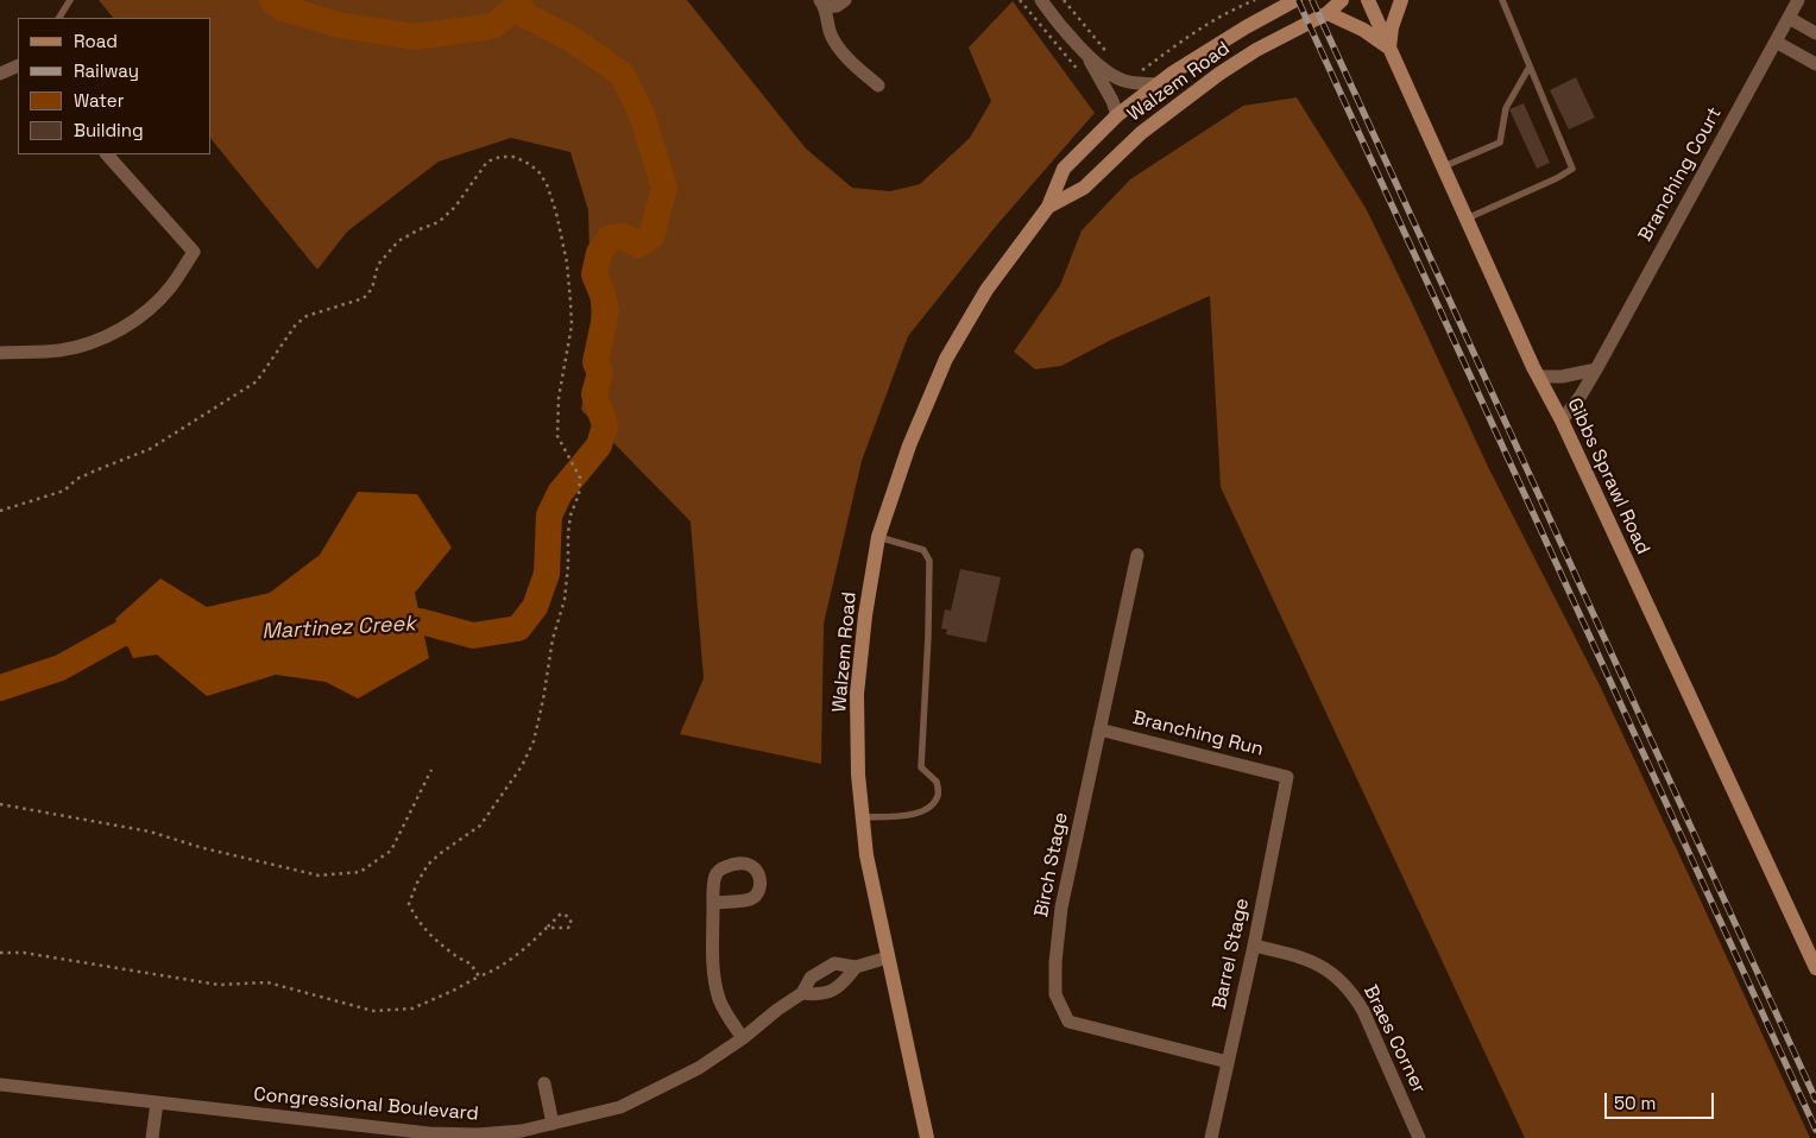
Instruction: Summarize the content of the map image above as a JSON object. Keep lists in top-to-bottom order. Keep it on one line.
{"streets":{"main road":["Walzem Road","Gibbs Sprawl Road"],"street":["Branching Court","Branching Run","Birch Stage","Barrel Stage","Braes Corner","Congressional Boulevard"]},"crossings":[["Walzem Road","Congressional Boulevard"],["Branching Court","Gibbs Sprawl Road"],["Branching Run","Birch Stage"],["Branching Run","Barrel Stage"],["Birch Stage","Barrel Stage"],["Barrel Stage","Braes Corner"]],"water":["Martinez Creek"],"legend":["Road","Railway","Water","Building"],"scale_bar":"50 m"}
